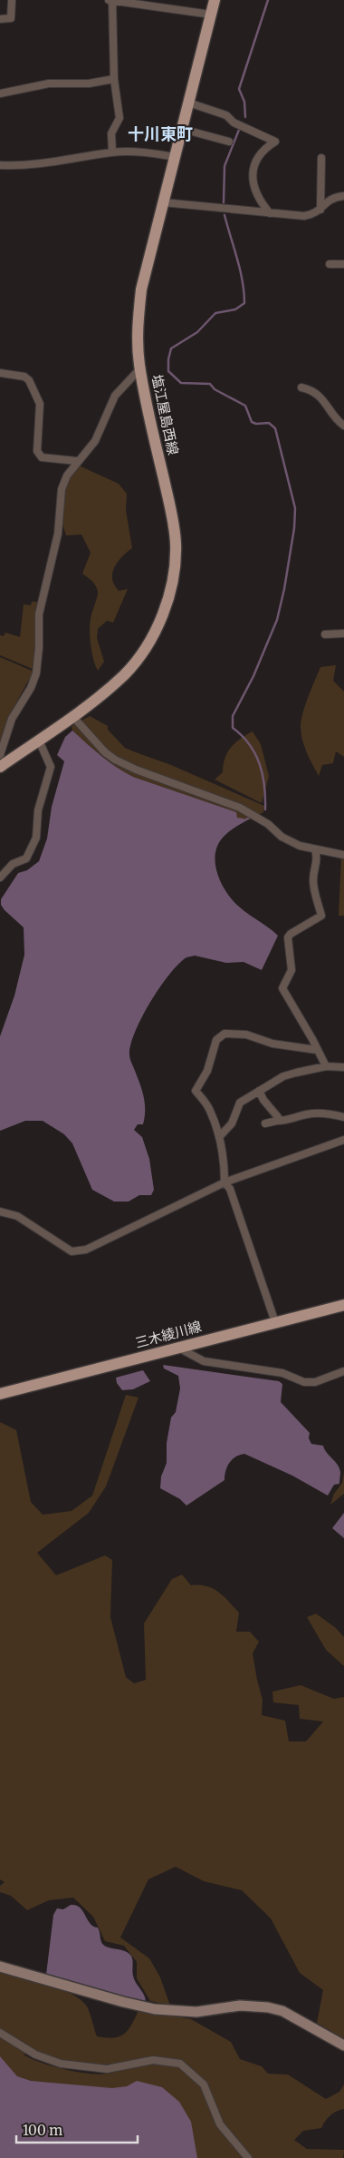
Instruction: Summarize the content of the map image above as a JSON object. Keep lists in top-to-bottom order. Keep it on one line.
{"streets":{"main road":["塩江屋島西線","三木綾川線"]},"districts":["十川東町"],"scale_bar":"100 m"}
